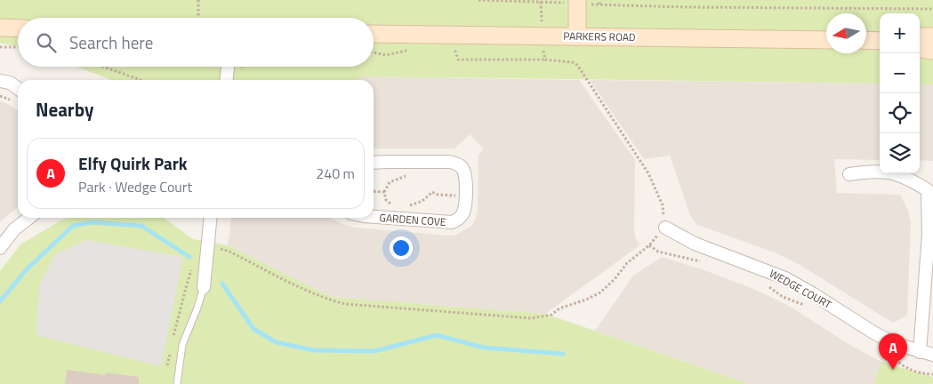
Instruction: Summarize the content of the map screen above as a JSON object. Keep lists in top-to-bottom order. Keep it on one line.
{"streets":{"main road":["PARKERS ROAD"],"street":["GARDEN COVE","WEDGE COURT"]},"north":"left","page":{"map_buttons":["+","−"],"search":"Search here","heading":"Nearby","list":[{"mark":"A","name":"Elfy Quirk Park","note":"Park · Wedge Court","value":"240 m"}],"pins":"A"}}
